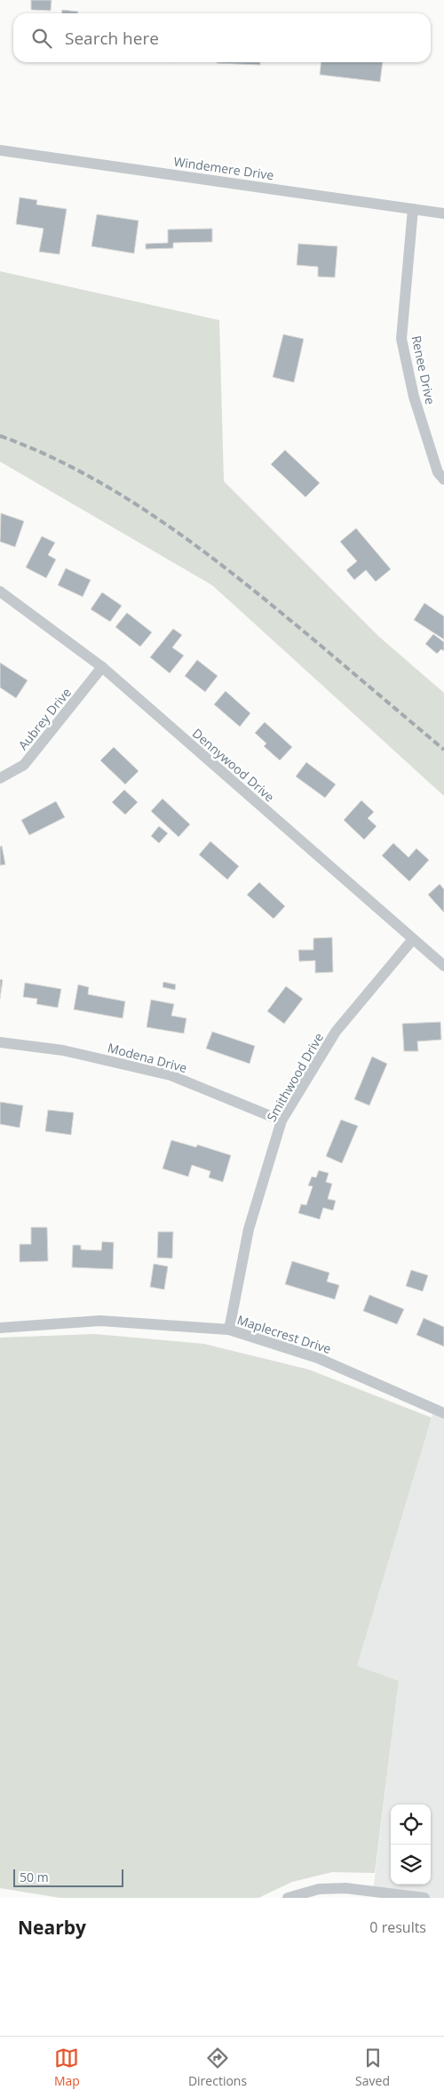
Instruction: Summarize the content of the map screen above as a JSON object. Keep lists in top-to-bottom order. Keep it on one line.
{"streets":{"street":["Windemere Drive","Renee Drive","Aubrey Drive","Dennywood Drive","Modena Drive","Smithwood Drive","Maplecrest Drive"]},"crossings":[["Windemere Drive","Renee Drive"],["Aubrey Drive","Dennywood Drive"],["Dennywood Drive","Smithwood Drive"],["Modena Drive","Smithwood Drive"],["Smithwood Drive","Maplecrest Drive"]],"scale_bar":"50 m","page":{"search":"Search here","scale":"50 m","heading":["Nearby","0 results"],"nav":["Map","Directions","Saved"]}}
